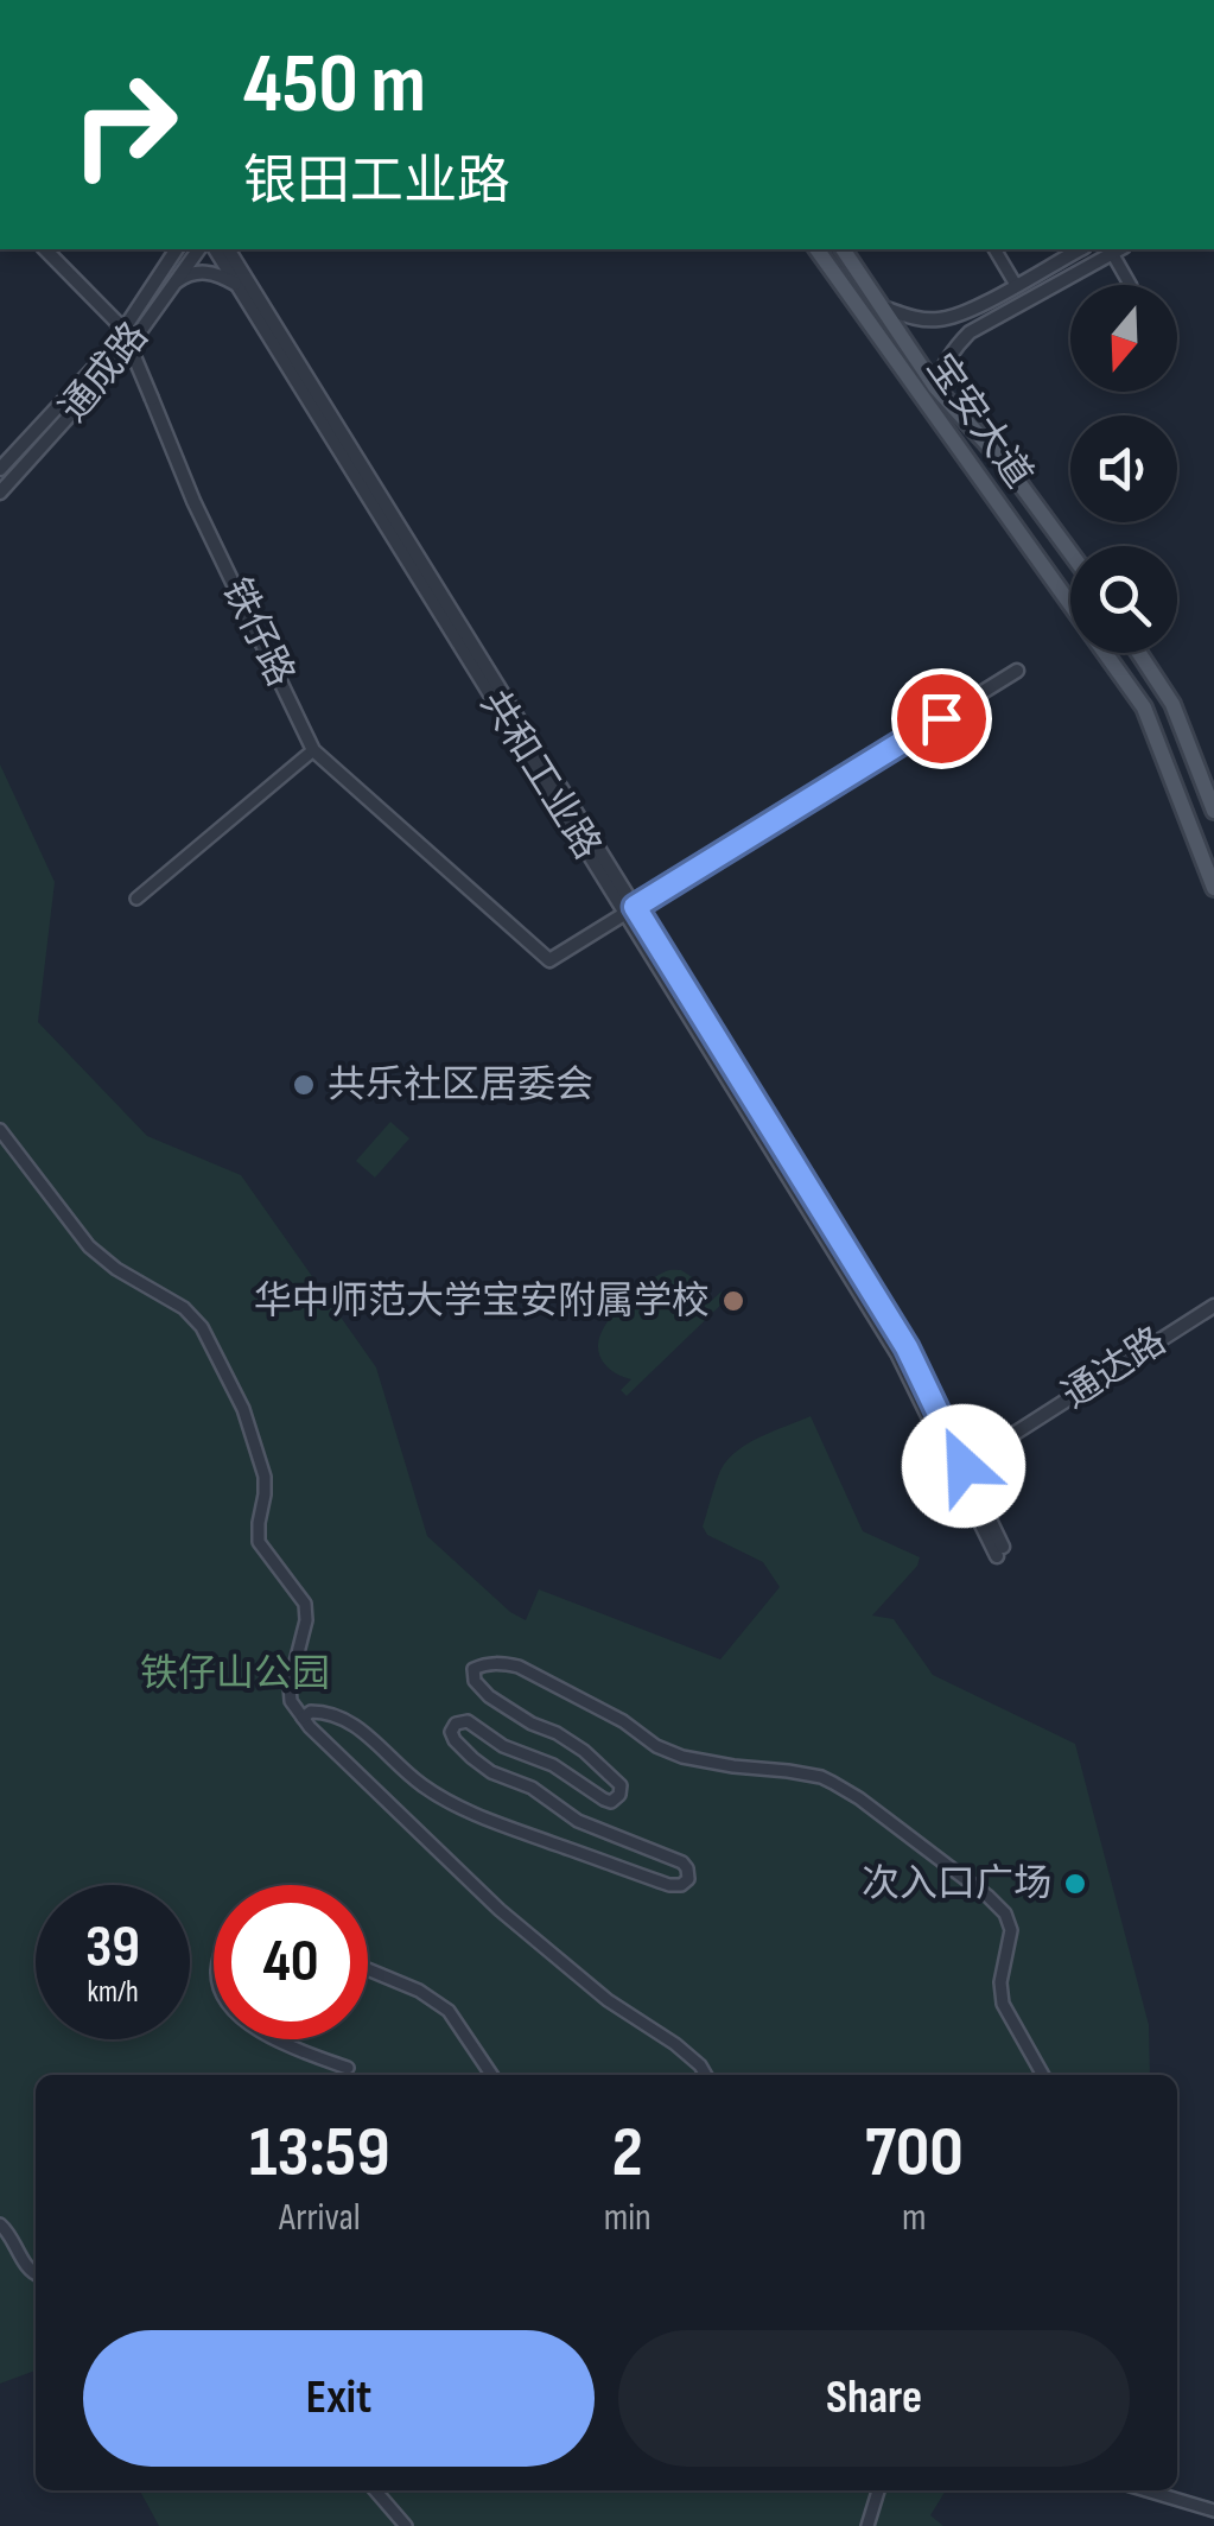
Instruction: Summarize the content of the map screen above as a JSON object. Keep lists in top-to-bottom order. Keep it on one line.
{"streets":{"main road":["宝安大道"],"street":["通成路","铁仔路","共和工业路","通达路"]},"crossings":[["铁仔路","共和工业路"],["共和工业路","通达路"]],"parks":["铁仔山公园"],"places":["共乐社区居委会","华中师范大学宝安附属学校","次入口广场"],"north":"bottom","page":{"turn":["450 m","银田工业路"],"speed":"39 km/h","limit":"40","eta":["13:59","Arrival","2","min","700","m"],"buttons":["Exit","Share"]}}
